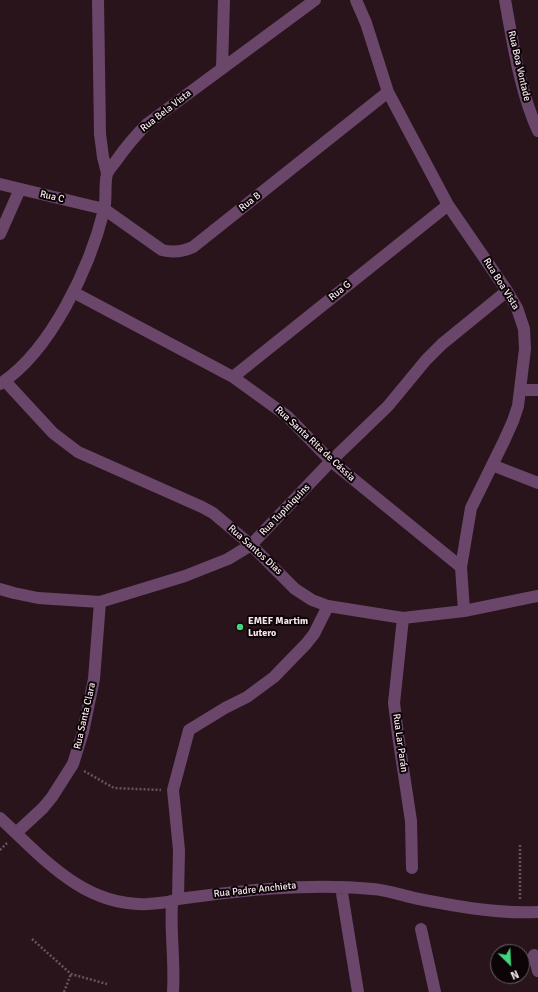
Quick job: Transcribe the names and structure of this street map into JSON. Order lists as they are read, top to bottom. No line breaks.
{"streets":{"street":["Rua Boa Vontade","Rua Bela Vista","Rua C","Rua B","Rua Boa Vista","Rua G","Rua Santa Rita de Cássia","Rua Tupiniquins","Rua Santos Dias","Rua Santa Clara","Rua Lar Parán","Rua Padre Anchieta"]},"crossings":[["Rua C","Rua B"],["Rua B","Rua Boa Vista"],["Rua Boa Vista","Rua G"],["Rua Boa Vista","Rua Santa Rita de Cássia"],["Rua Boa Vista","Rua Tupiniquins"],["Rua Boa Vista","Rua Santos Dias"],["Rua G","Rua Santa Rita de Cássia"],["Rua Santa Rita de Cássia","Rua Tupiniquins"],["Rua Tupiniquins","Rua Santos Dias"],["Rua Tupiniquins","Rua Santa Clara"],["Rua Santos Dias","Rua Lar Parán"],["Rua Santa Clara","Rua Padre Anchieta"]],"places":["EMEF Martim Lutero"],"north":"bottom right"}
